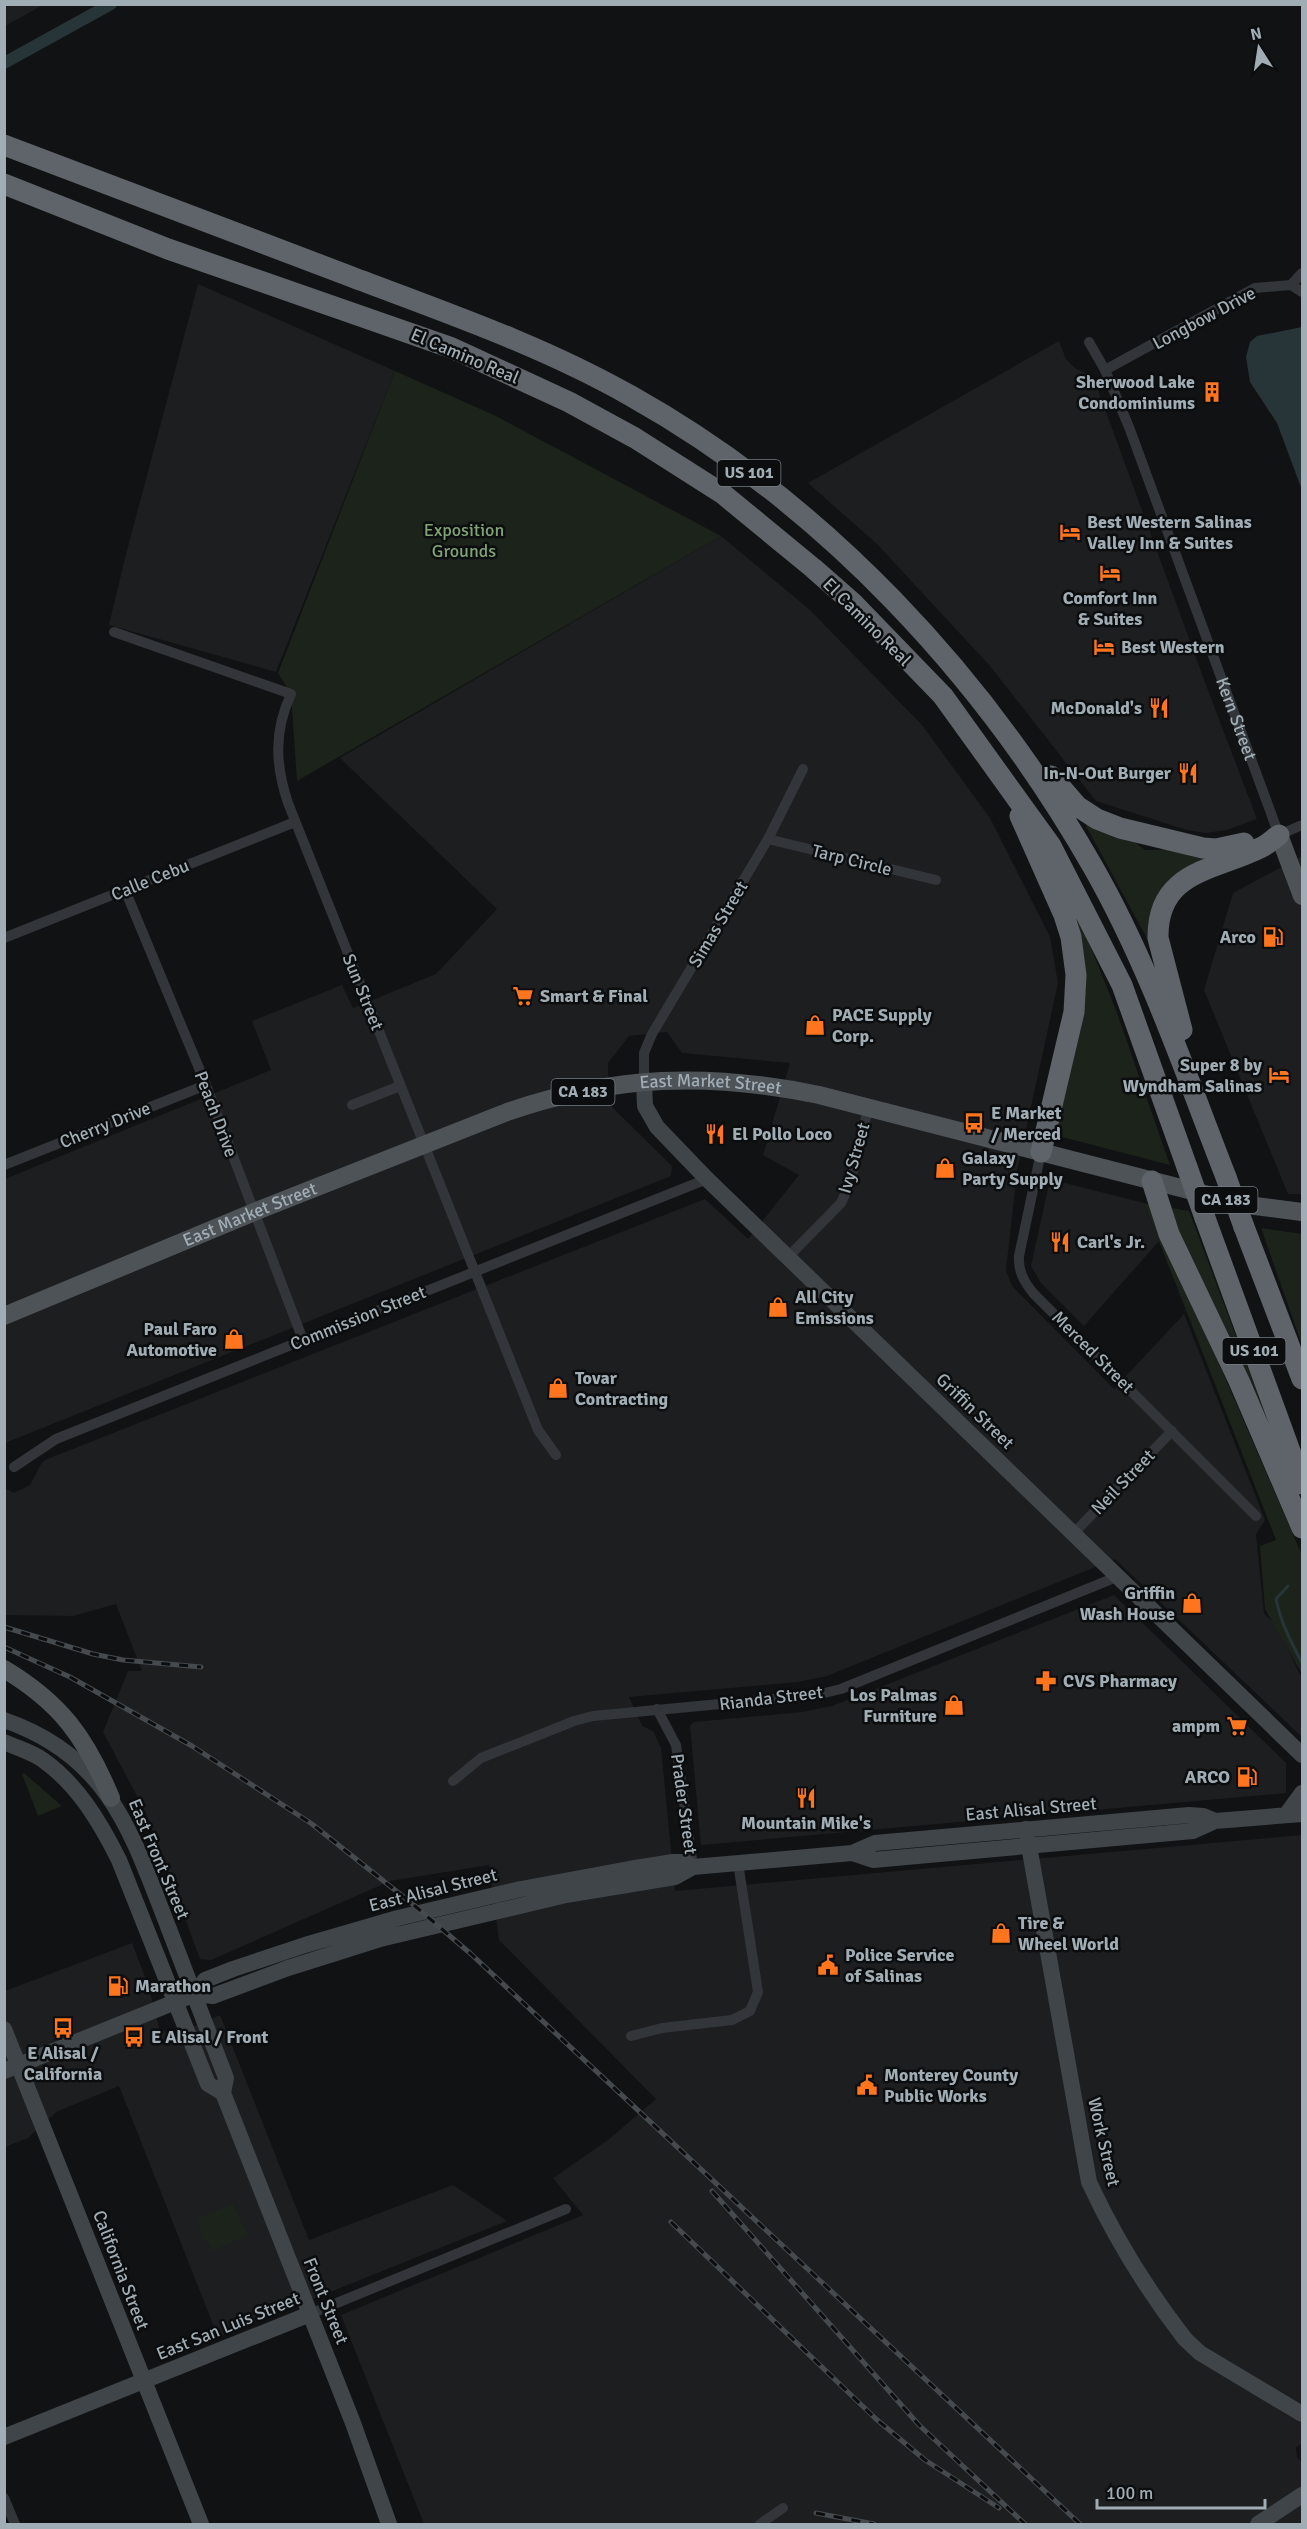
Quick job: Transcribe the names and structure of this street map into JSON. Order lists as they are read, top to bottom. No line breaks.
{"streets":{"highway":["El Camino Real","US 101"],"main road":["Kern Street","East Market Street","CA 183","Griffin Street","East Alisal Street","East Front Street","Work Street","California Street","Front Street","East San Luis Street"],"street":["Longbow Drive","Tarp Circle","Calle Cebu","Simas Street","Sun Street","Peach Drive","Cherry Drive","Ivy Street","Commission Street","Merced Street","Neil Street","Rianda Street","Prader Street"]},"crossings":[["Longbow Drive","Kern Street"],["Tarp Circle","Simas Street"],["Calle Cebu","Sun Street"],["Calle Cebu","Peach Drive"],["Simas Street","East Market Street"],["Simas Street","Griffin Street"],["Sun Street","East Market Street"],["Sun Street","Commission Street"],["East Market Street","Peach Drive"],["East Market Street","Ivy Street"],["East Market Street","Merced Street"],["East Market Street","Griffin Street"],["Peach Drive","Cherry Drive"],["Peach Drive","Commission Street"],["Ivy Street","Griffin Street"],["Commission Street","Griffin Street"],["Merced Street","Neil Street"],["Griffin Street","Neil Street"],["Griffin Street","Rianda Street"],["Rianda Street","Prader Street"],["Prader Street","East Alisal Street"],["East Alisal Street","East Front Street"],["East Alisal Street","Work Street"],["East Alisal Street","California Street"],["East Alisal Street","Front Street"],["East Front Street","Front Street"],["California Street","East San Luis Street"],["Front Street","East San Luis Street"]],"parks":["Exposition Grounds"],"places":{"building":["Sherwood Lake Condominiums"],"hotel":["Best Western Salinas Valley Inn & Suites","Comfort Inn & Suites","Best Western","Super 8 by Wyndham Salinas"],"restaurant":["McDonald's","In-N-Out Burger","El Pollo Loco","Carl's Jr.","Mountain Mike's"],"fuel station":["Arco","ARCO","Marathon"],"supermarket":["Smart & Final","ampm"],"shop":["PACE Supply Corp.","Galaxy Party Supply","All City Emissions","Paul Faro Automotive","Tovar Contracting","Griffin Wash House","Los Palmas Furniture","Tire & Wheel World"],"bus stop":["E Market / Merced","E Alisal / California","E Alisal / Front"],"pharmacy":["CVS Pharmacy"],"public building":["Police Service of Salinas","Monterey County Public Works"]},"scale_bar":"100 m","north":"top"}
